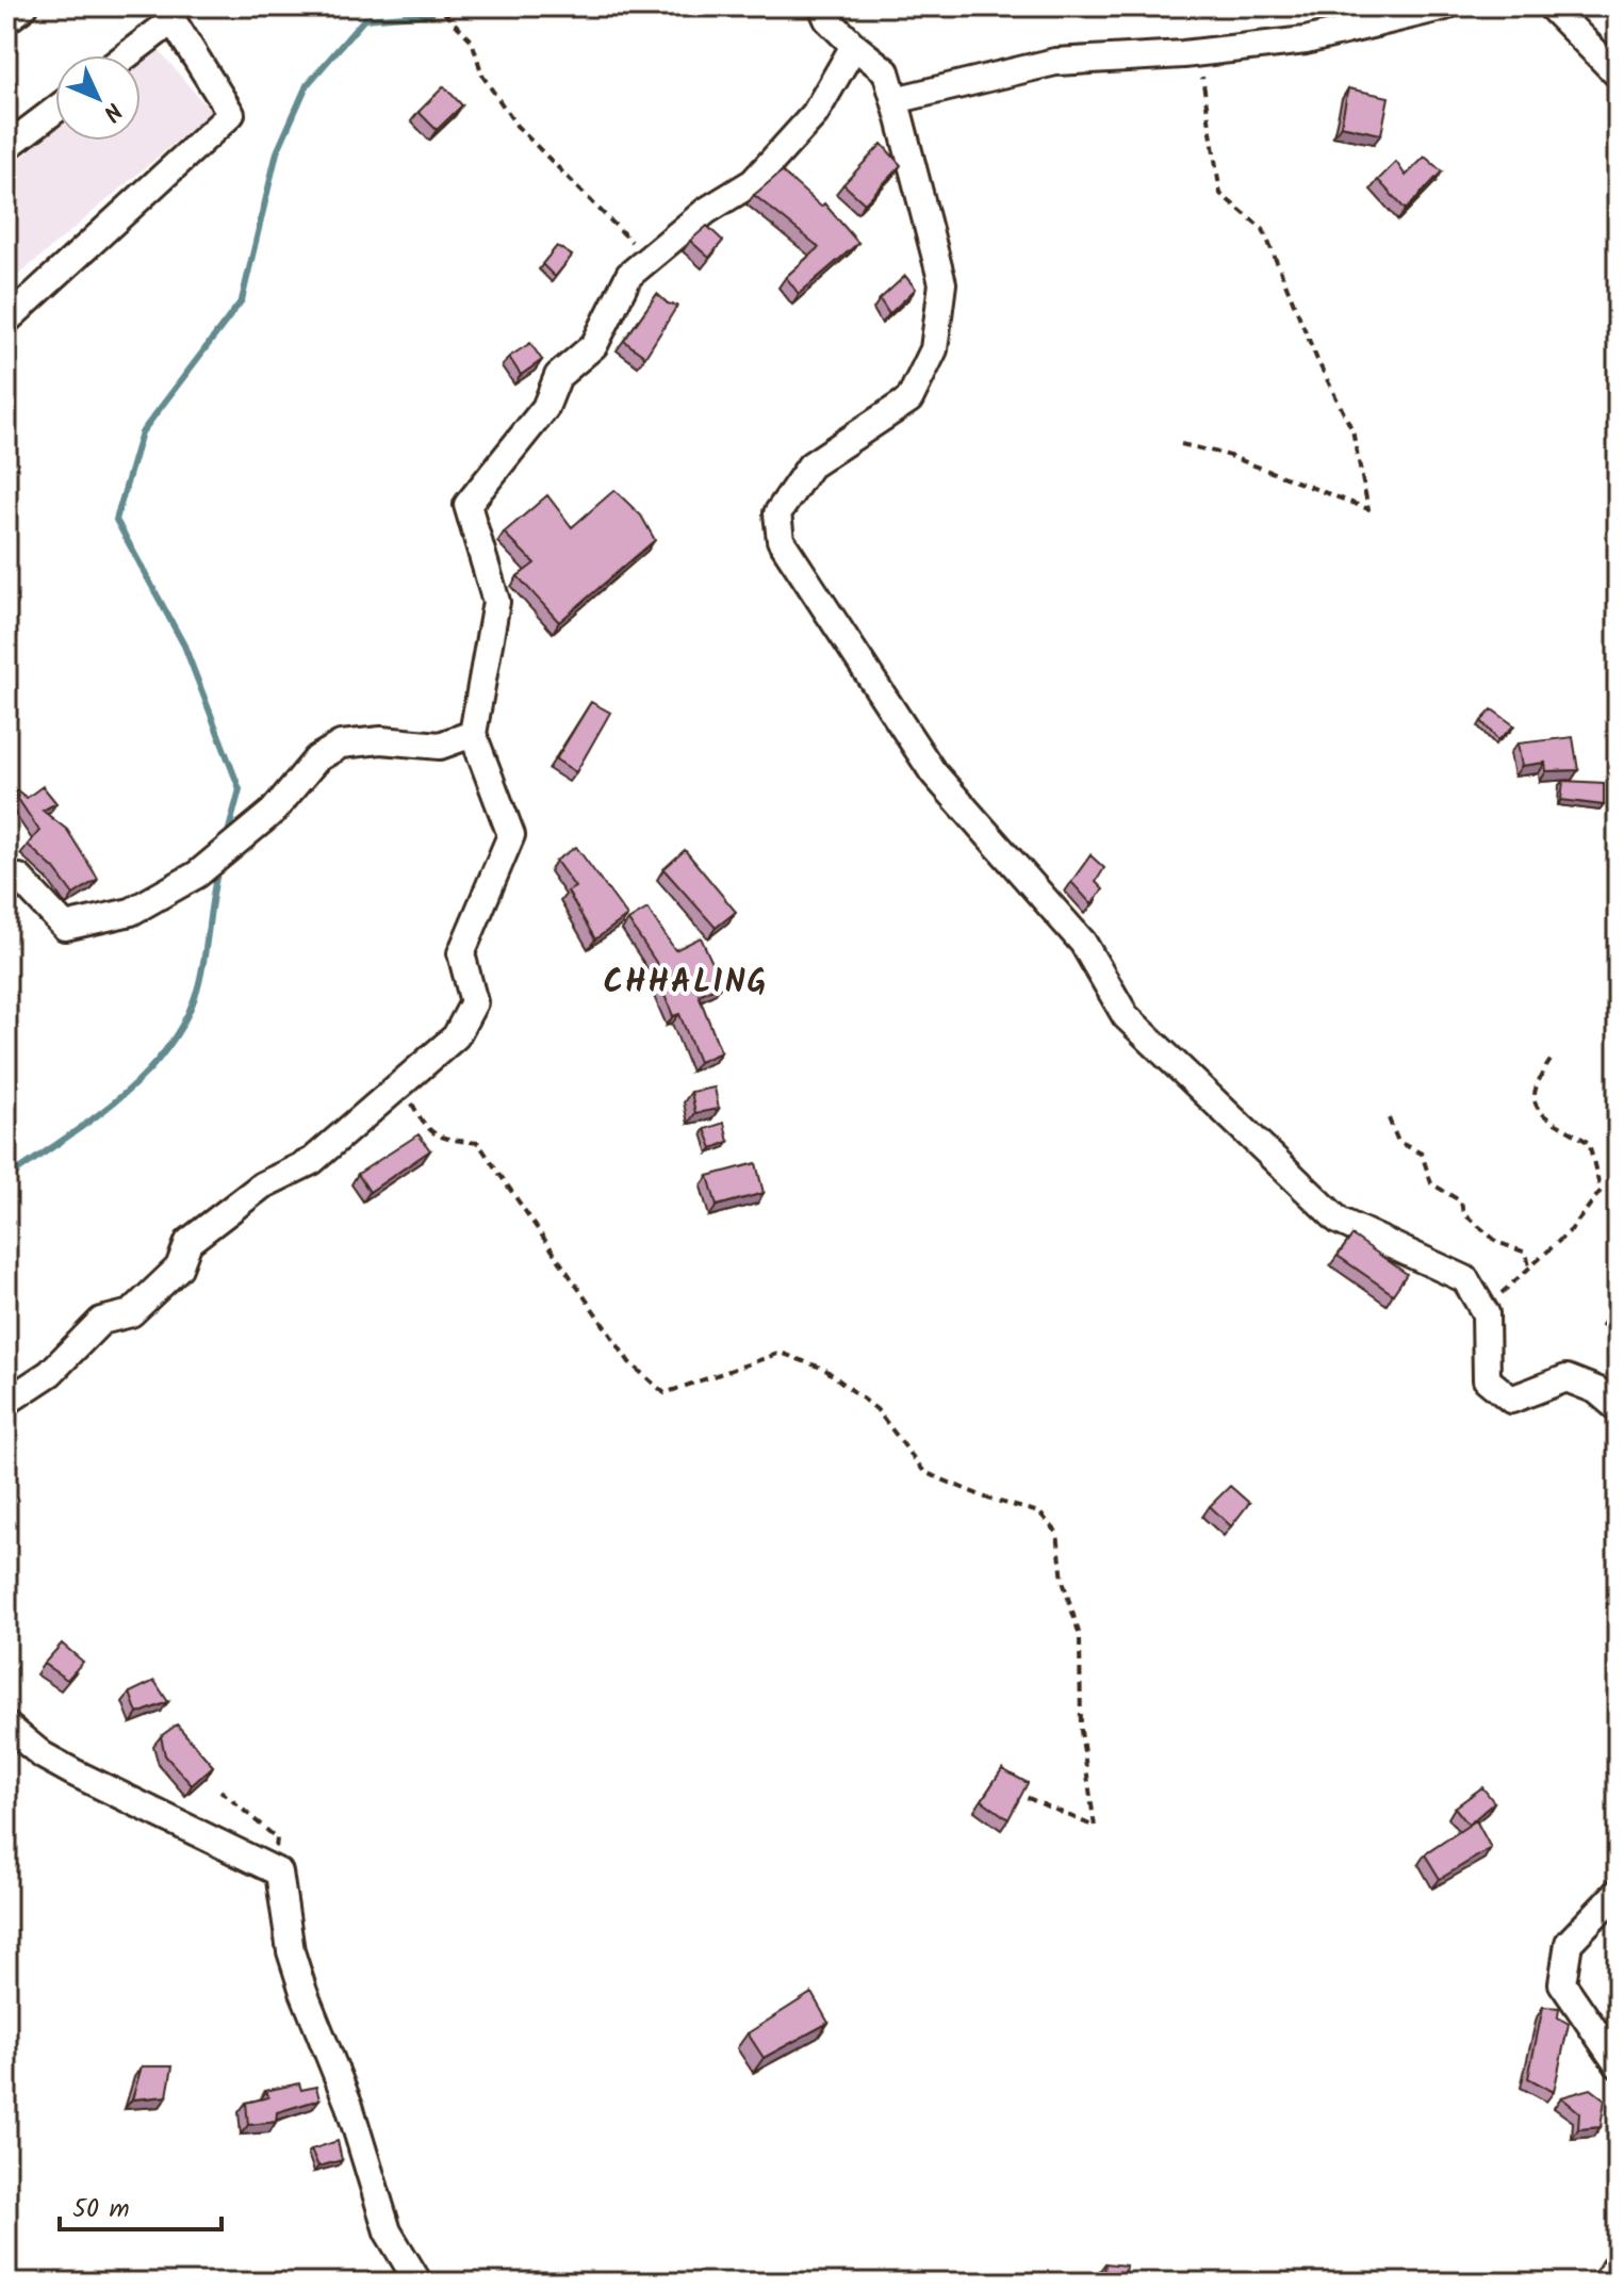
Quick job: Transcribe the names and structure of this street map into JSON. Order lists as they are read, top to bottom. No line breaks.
{"districts":["CHHALING"],"scale_bar":"50 m","north":"bottom right"}
